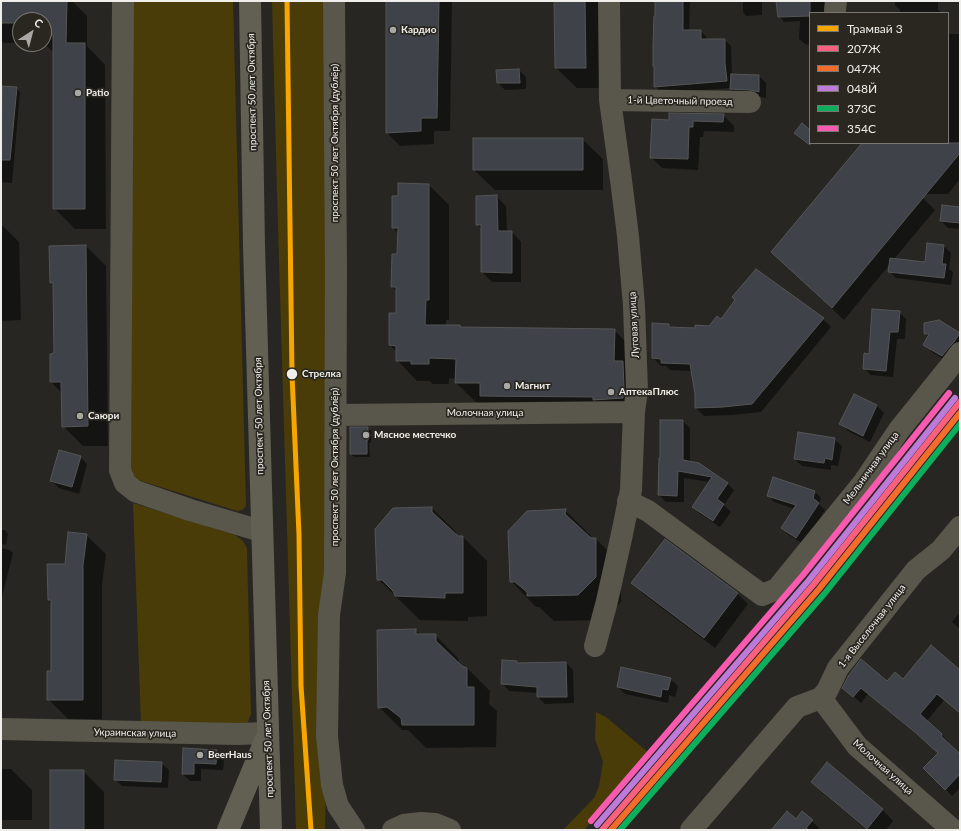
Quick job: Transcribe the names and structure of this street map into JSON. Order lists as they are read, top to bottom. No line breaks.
{"streets":{"main road":["проспект 50 лет Октября"],"street":["1-й Цветочный проезд","проспект 50 лет Октября (дублёр)","Луговая улица","Молочная улица","Мельничная улица","1-я Выселочная улица","Украинская улица"]},"crossings":[["проспект 50 лет Октября","Украинская улица"],["1-й Цветочный проезд","Луговая улица"],["проспект 50 лет Октября (дублёр)","Молочная улица"],["Луговая улица","Молочная улица"],["Луговая улица","Мельничная улица"],["Молочная улица","1-я Выселочная улица"]],"places":["Кардио","Patio","Стрелка","Магнит","АптекаПлюс","Саюри","Мясное местечко","BeerHaus"],"lines":["tram line 3","transit line 354С","transit line 048Й","transit line 207Ж","transit line 047Ж","transit line 373C"],"legend":["Трамвай 3","207Ж","047Ж","048Й","373C","354С"],"north":"top right"}
